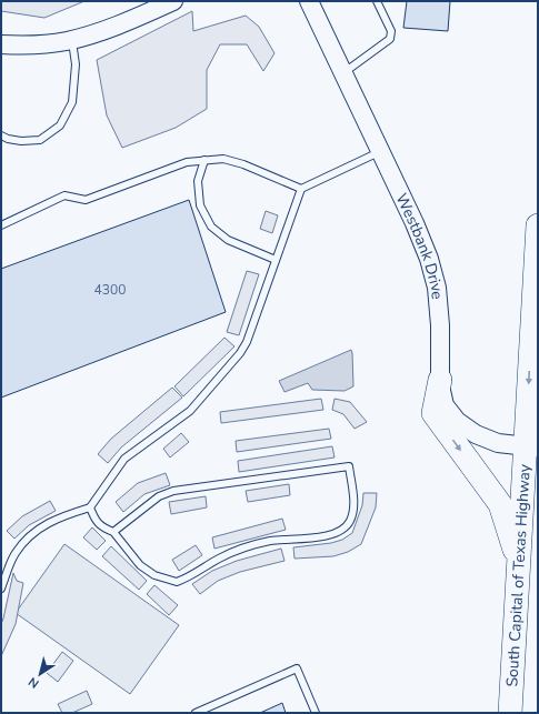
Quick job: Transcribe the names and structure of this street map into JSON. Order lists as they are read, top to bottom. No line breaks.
{"streets":{"highway":["South Capital of Texas Highway"],"street":["Westbank Drive"]},"crossings":[["Westbank Drive","South Capital of Texas Highway"]],"one_way":["South Capital of Texas Highway"],"house_numbers":["4300"],"north":"bottom left"}
